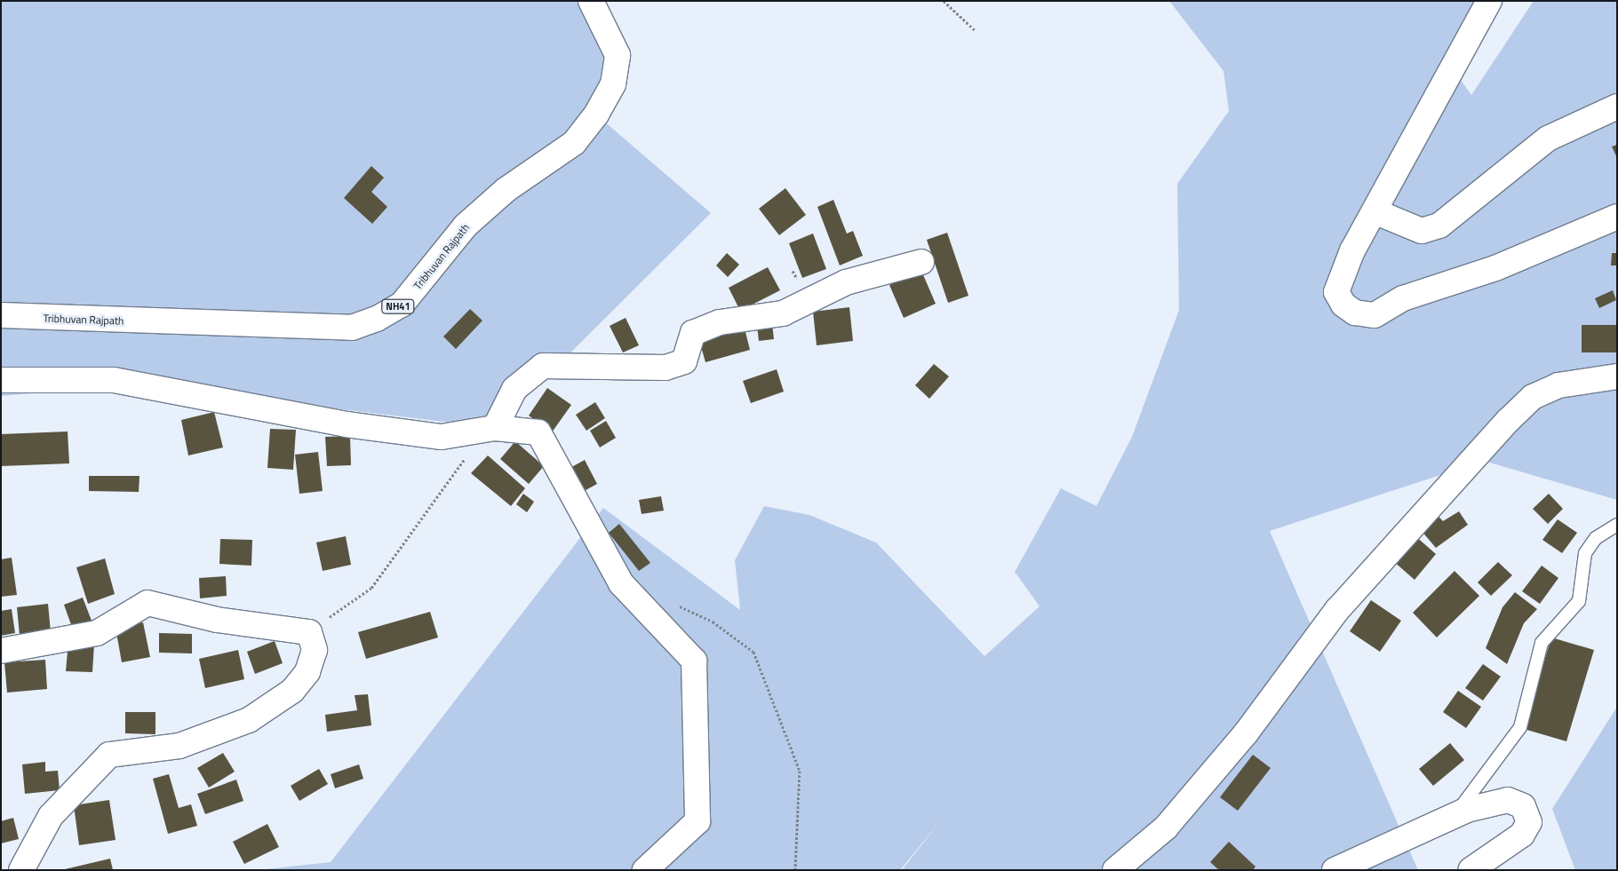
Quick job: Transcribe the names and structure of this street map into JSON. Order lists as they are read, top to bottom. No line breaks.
{"streets":{"main road":["Tribhuvan Rajpath","NH41"]}}
